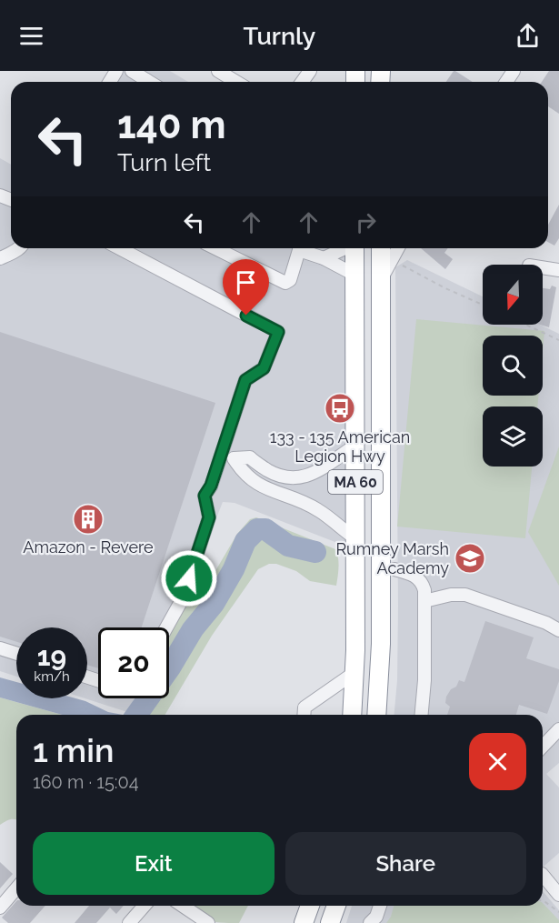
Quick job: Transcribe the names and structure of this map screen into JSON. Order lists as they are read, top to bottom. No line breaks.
{"streets":{"highway":["MA 60"]},"places":{"bus stop":["133 - 135 American Legion Hwy"],"building":["Amazon - Revere"],"school or university":["Rumney Marsh Academy"]},"north":"bottom","page":{"header":"Turnly","turn":["140 m","Turn left"],"speed":"19 km/h","limit":"20","heading":["1 min","160 m · 15:04"],"buttons":["Exit","Share"]}}
